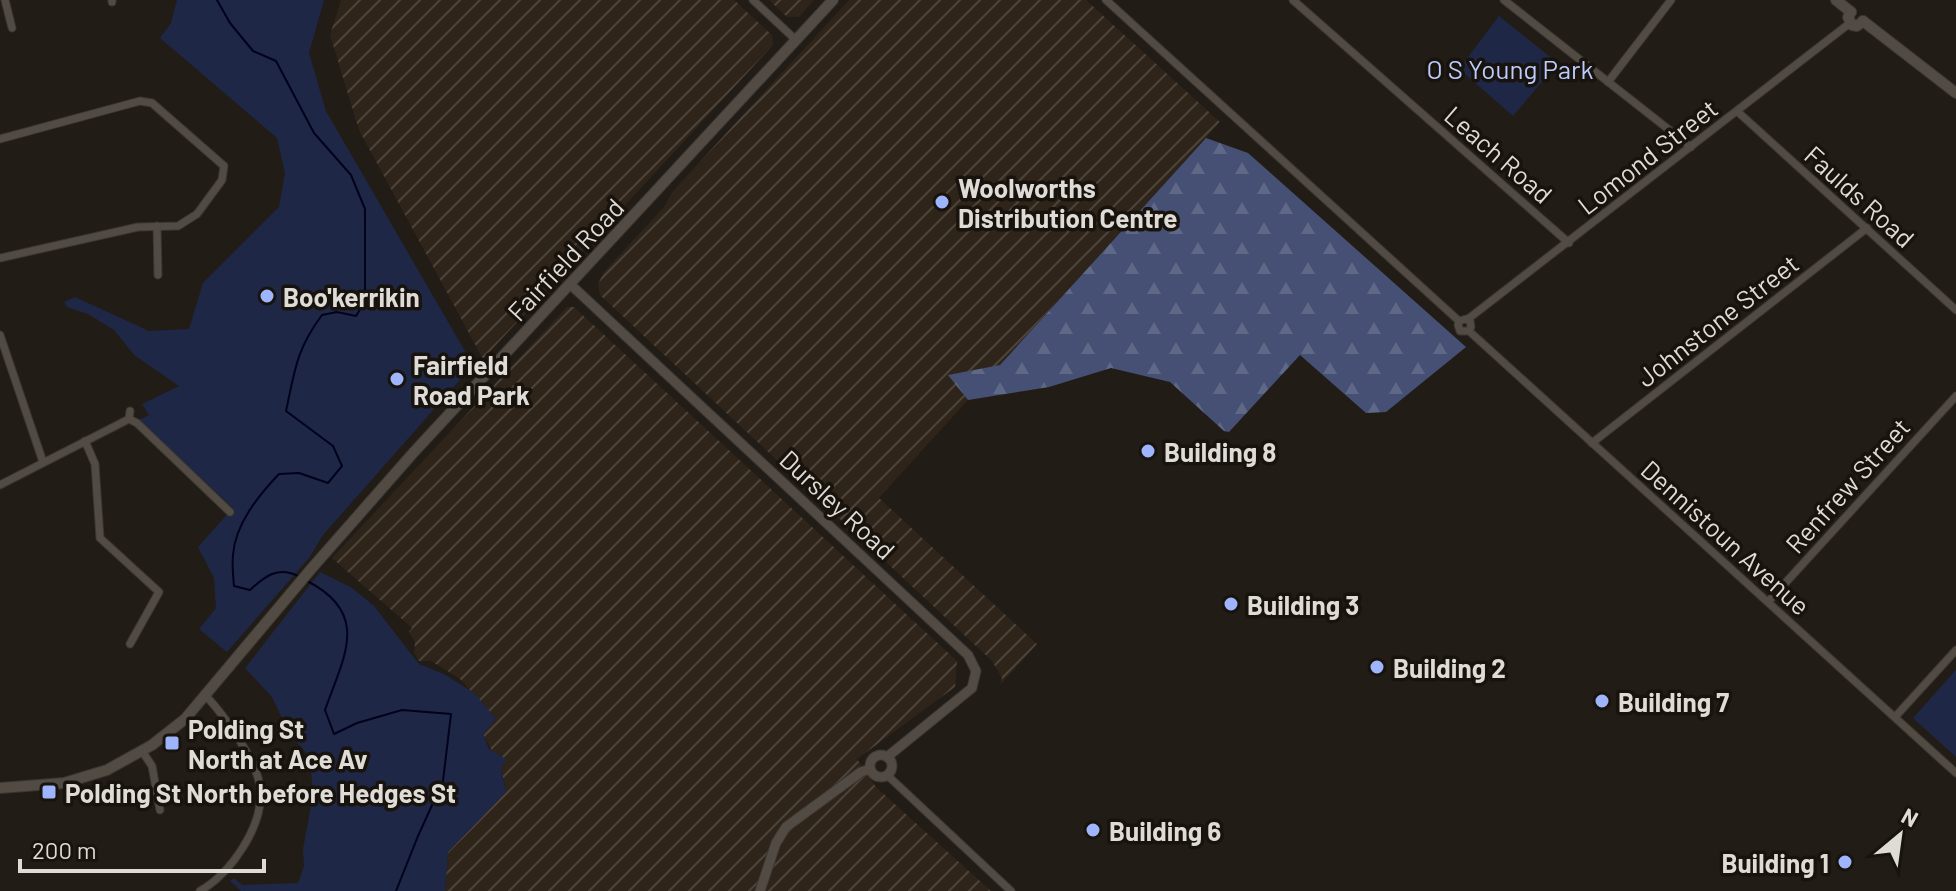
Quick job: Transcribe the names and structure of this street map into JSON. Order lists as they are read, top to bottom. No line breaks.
{"streets":{"main road":["Fairfield Road"],"street":["Leach Road","Lomond Street","Faulds Road","Johnstone Street","Renfrew Street","Dursley Road","Dennistoun Avenue"]},"crossings":[["Leach Road","Lomond Street"],["Lomond Street","Faulds Road"],["Lomond Street","Dennistoun Avenue"],["Faulds Road","Johnstone Street"],["Fairfield Road","Dursley Road"],["Johnstone Street","Dennistoun Avenue"],["Renfrew Street","Dennistoun Avenue"]],"parks":["O S Young Park"],"places":{"other":["Woolworths Distribution Centre","Boo'kerrikin","Fairfield Road Park","Building 8","Building 3","Building 2","Building 7","Building 6","Building 1"],"transit":["Polding St North at Ace Av","Polding St North before Hedges St"]},"scale_bar":"200 m","north":"top right"}
